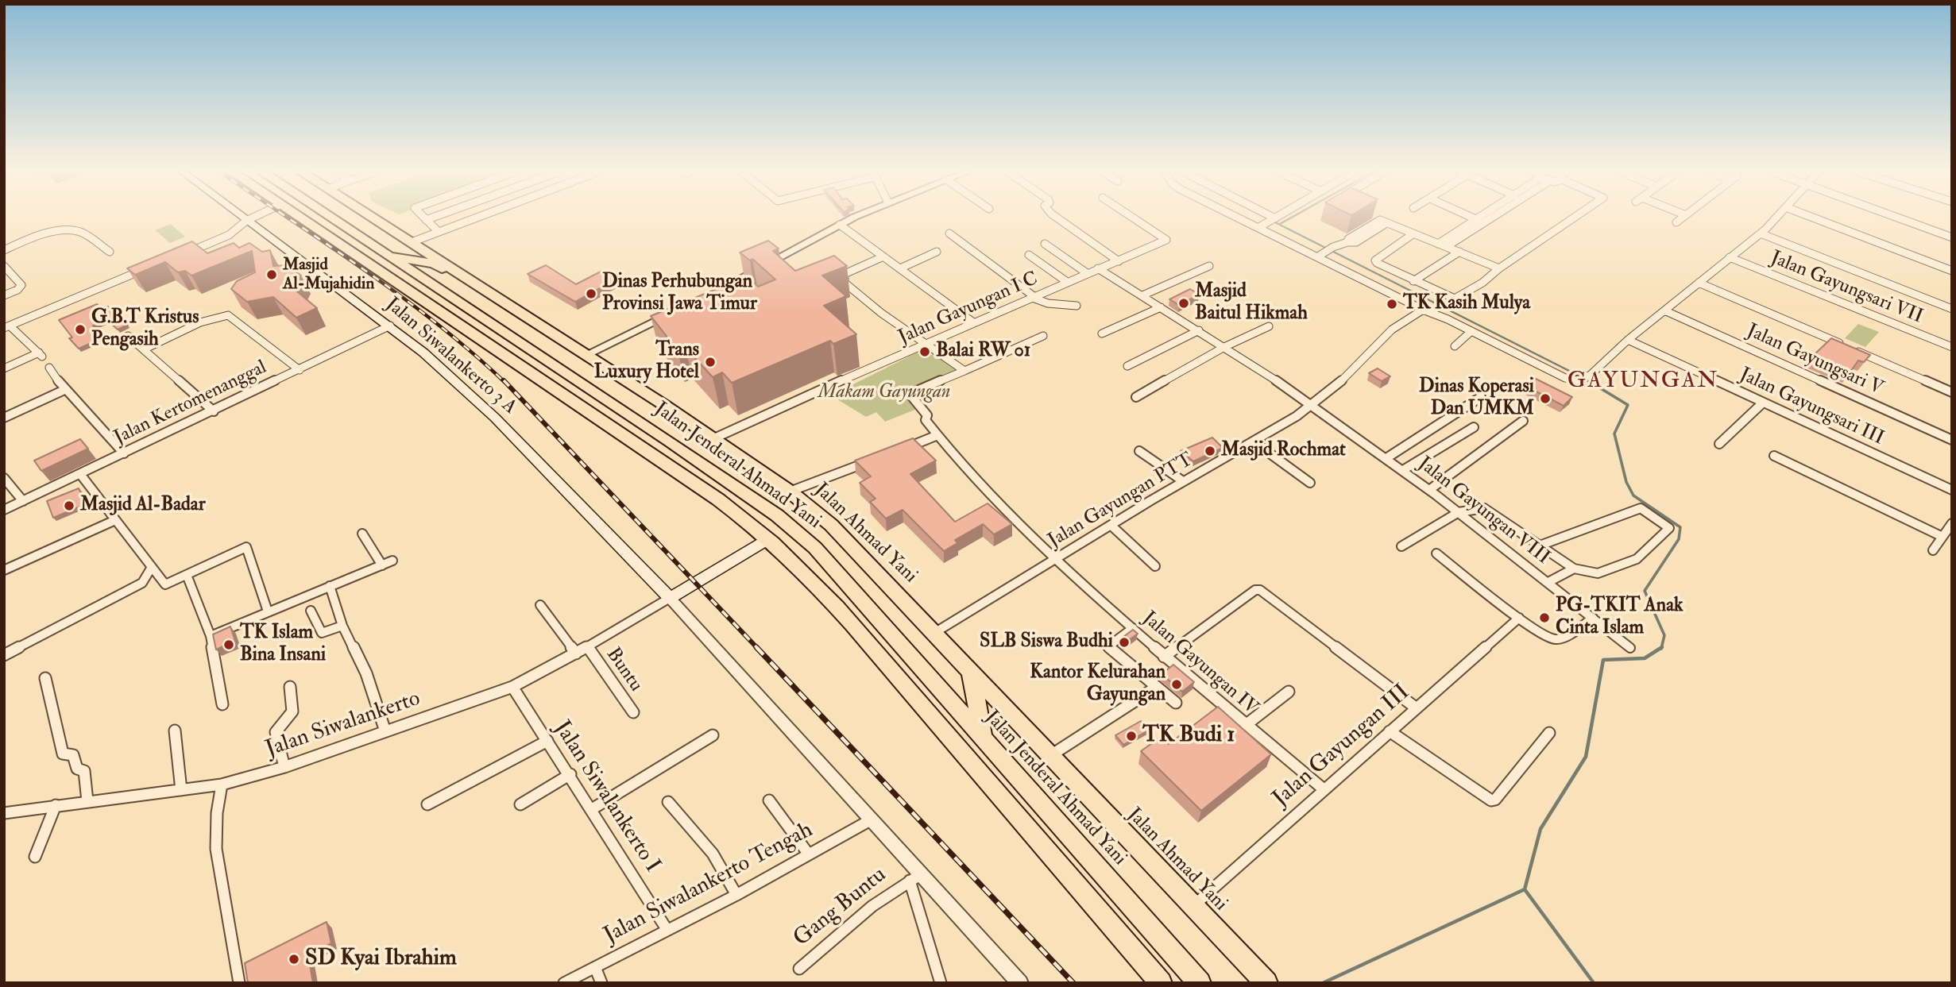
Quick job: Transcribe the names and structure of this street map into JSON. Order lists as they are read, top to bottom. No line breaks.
{"streets":{"highway":["Jalan Jenderal Ahmad Yani","Jalan Ahmad Yani"],"main road":["Jalan Siwalankerto 3 A"],"street":["Jalan Gayungsari VII","Jalan Gayungan I C","Jalan Gayungsari V","Jalan Kertomenanggal","Jalan Gayungsari III","Jalan Gayungan PTT","Jalan Gayungan VIII","Jalan Gayungan IV","Buntu","Jalan Siwalankerto","Jalan Gayungan III","Jalan Siwalankerto I","Jalan Siwalankerto Tengah","Gang Buntu"]},"crossings":[["Jalan Gayungan I C","Jalan Gayungan VIII"],["Jalan Gayungan I C","Jalan Ahmad Yani"],["Jalan Siwalankerto 3 A","Jalan Kertomenanggal"],["Jalan Siwalankerto 3 A","Jalan Siwalankerto"],["Jalan Gayungan PTT","Jalan Gayungan VIII"],["Jalan Gayungan PTT","Jalan Ahmad Yani"],["Jalan Gayungan PTT","Jalan Gayungan IV"],["Jalan Ahmad Yani","Jalan Gayungan III"],["Jalan Gayungan IV","Jalan Gayungan III"],["Buntu","Jalan Siwalankerto"],["Jalan Siwalankerto","Jalan Siwalankerto I"],["Jalan Siwalankerto I","Jalan Siwalankerto Tengah"]],"districts":["GAYUNGAN"],"parks":["Makam Gayungan"],"places":["Masjid Al-Mujahidin","Dinas Perhubungan Provinsi Jawa Timur","Masjid Baitul Hikmah","TK Kasih Mulya","G.B.T Kristus Pengasih","Balai RW 01","Trans Luxury Hotel","Dinas Koperasi Dan UMKM","Masjid Rochmat","Masjid Al-Badar","PG-TKIT Anak Cinta Islam","SLB Siswa Budhi","TK Islam Bina Insani","Kantor Kelurahan Gayungan","TK Budi 1","SD Kyai Ibrahim"]}
